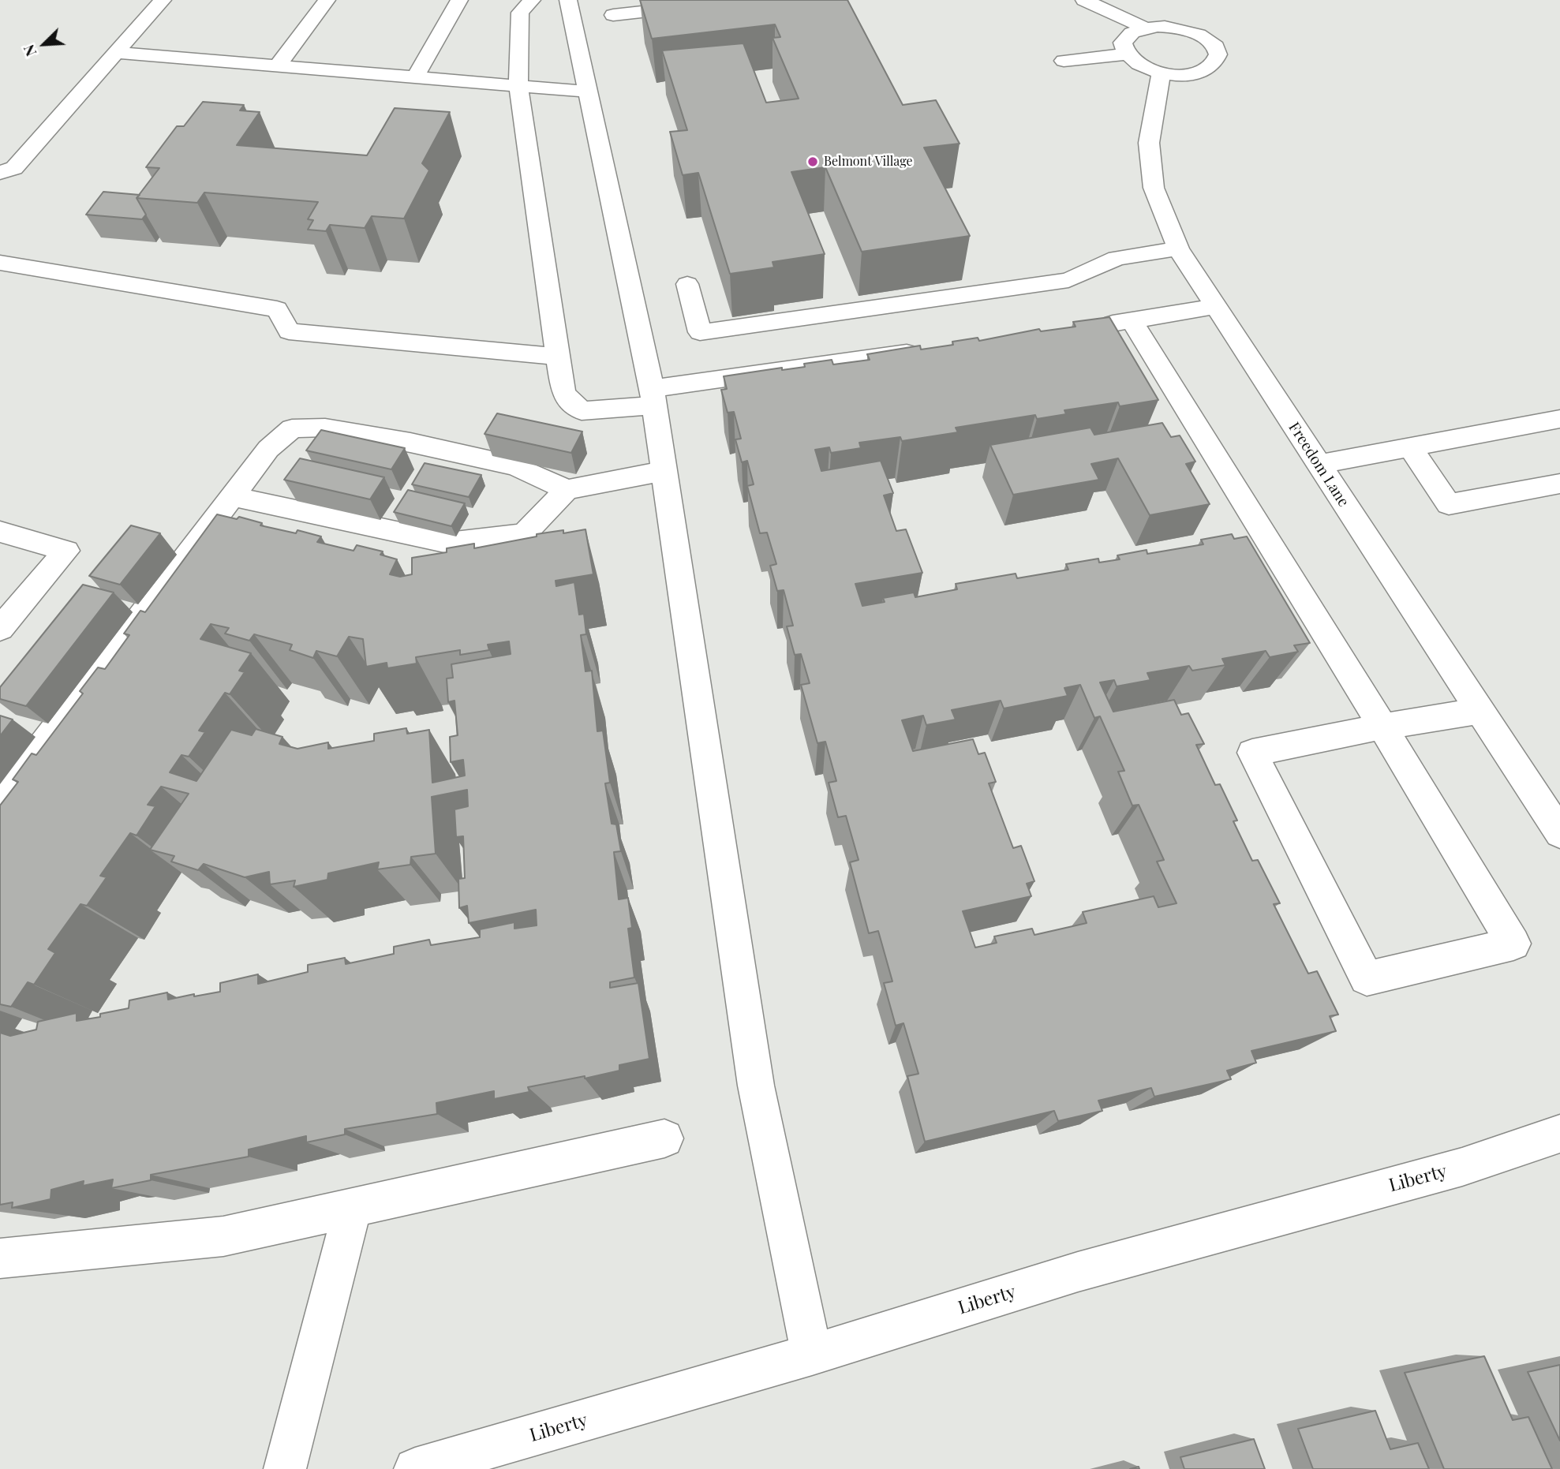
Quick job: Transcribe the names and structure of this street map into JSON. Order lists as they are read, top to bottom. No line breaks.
{"streets":{"street":["Freedom Lane","Liberty"]},"places":["Belmont Village"],"north":"bottom left"}
